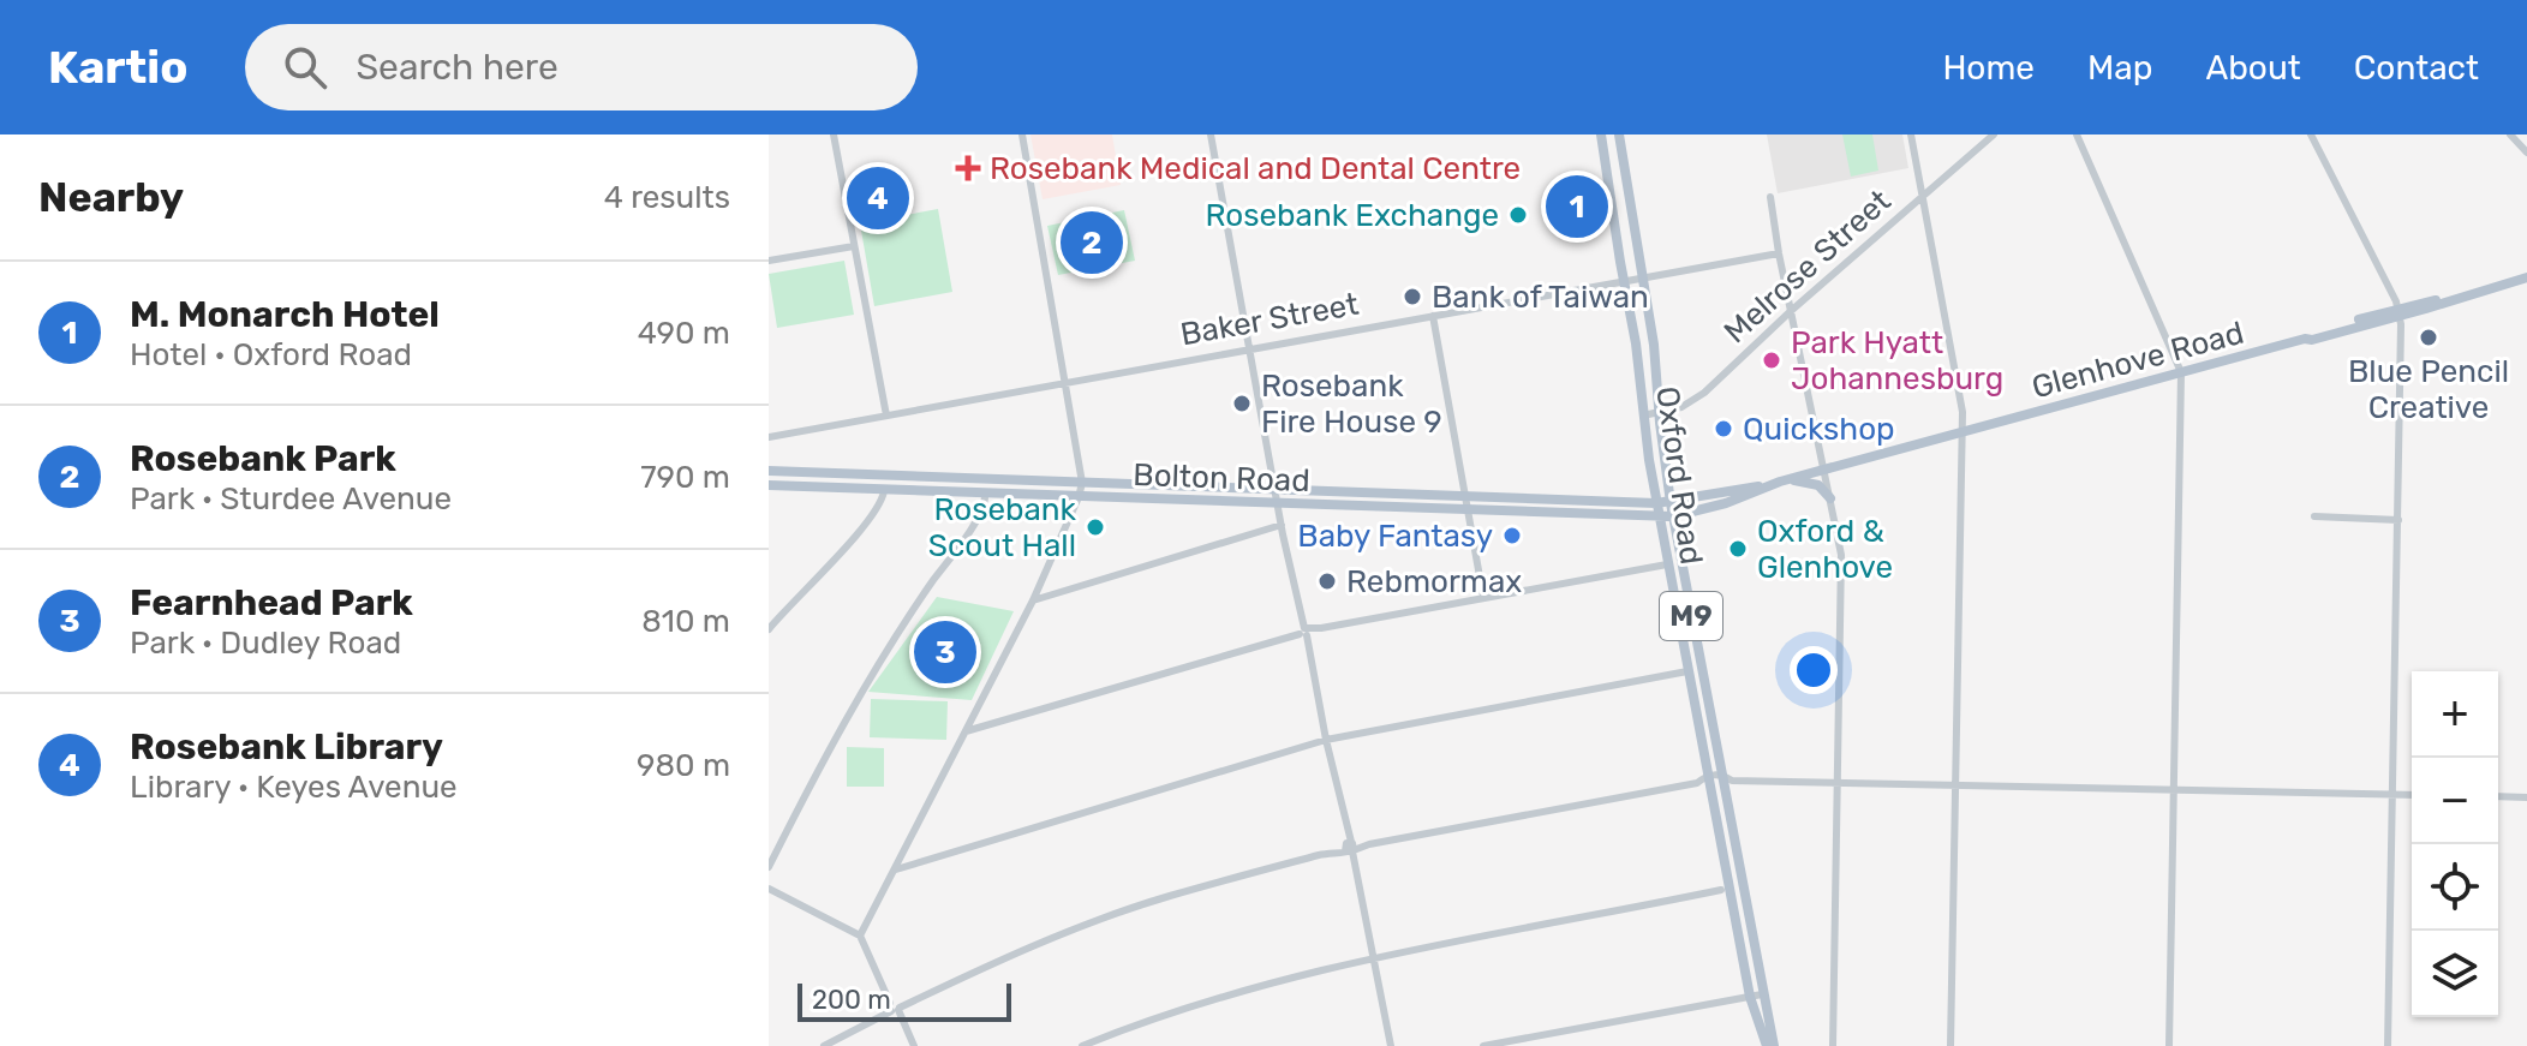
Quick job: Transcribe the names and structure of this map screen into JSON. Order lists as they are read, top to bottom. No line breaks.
{"streets":{"main road":["Glenhove Road","Oxford Road","Bolton Road","M9"],"street":["Melrose Street","Baker Street"]},"crossings":[["Melrose Street","Oxford Road"],["Baker Street","Oxford Road"],["Glenhove Road","Oxford Road"],["Glenhove Road","Bolton Road"],["Oxford Road","Bolton Road"]],"places":{"health":["Rosebank Medical and Dental Centre"],"other":["Rosebank Exchange","Bank of Taiwan","Blue Pencil Creative","Park Hyatt Johannesburg","Rosebank Fire House 9","Quickshop","Rosebank Scout Hall","Baby Fantasy","Oxford & Glenhove","Rebmormax"]},"scale_bar":"200 m","page":{"header":"Kartio","search":"Search here","nav":["Home","Map","About","Contact"],"heading":["Nearby","4 results"],"pins":["4","1","2","3"],"list":[{"mark":"1","name":"M. Monarch Hotel","note":"Hotel · Oxford Road","value":"490 m"},{"mark":"2","name":"Rosebank Park","note":"Park · Sturdee Avenue","value":"790 m"},{"mark":"3","name":"Fearnhead Park","note":"Park · Dudley Road","value":"810 m"},{"mark":"4","name":"Rosebank Library","note":"Library · Keyes Avenue","value":"980 m"}],"map_buttons":["+","−"],"scale":"200 m"}}
